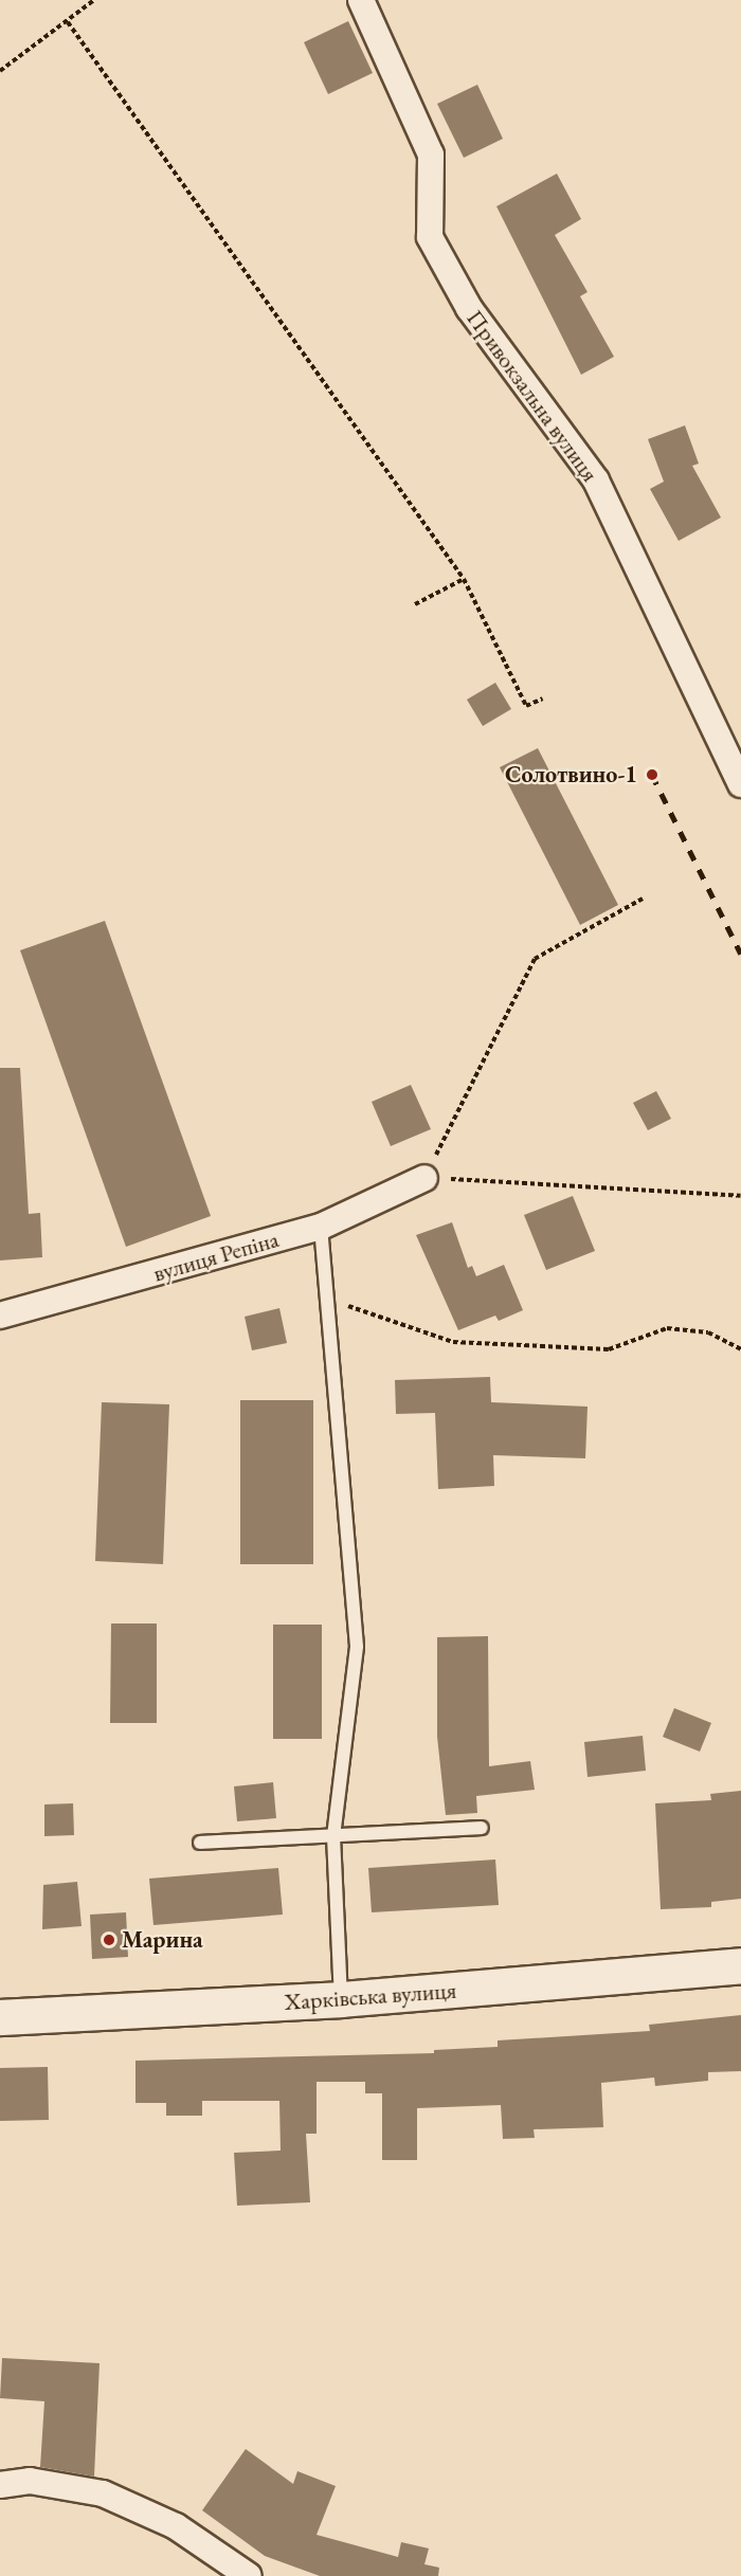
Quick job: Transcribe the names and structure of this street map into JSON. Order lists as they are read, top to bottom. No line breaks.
{"streets":{"street":["Привокзальна вулиця","вулиця Репіна","Харківська вулиця"]},"places":["Солотвино-1","Марина"]}
